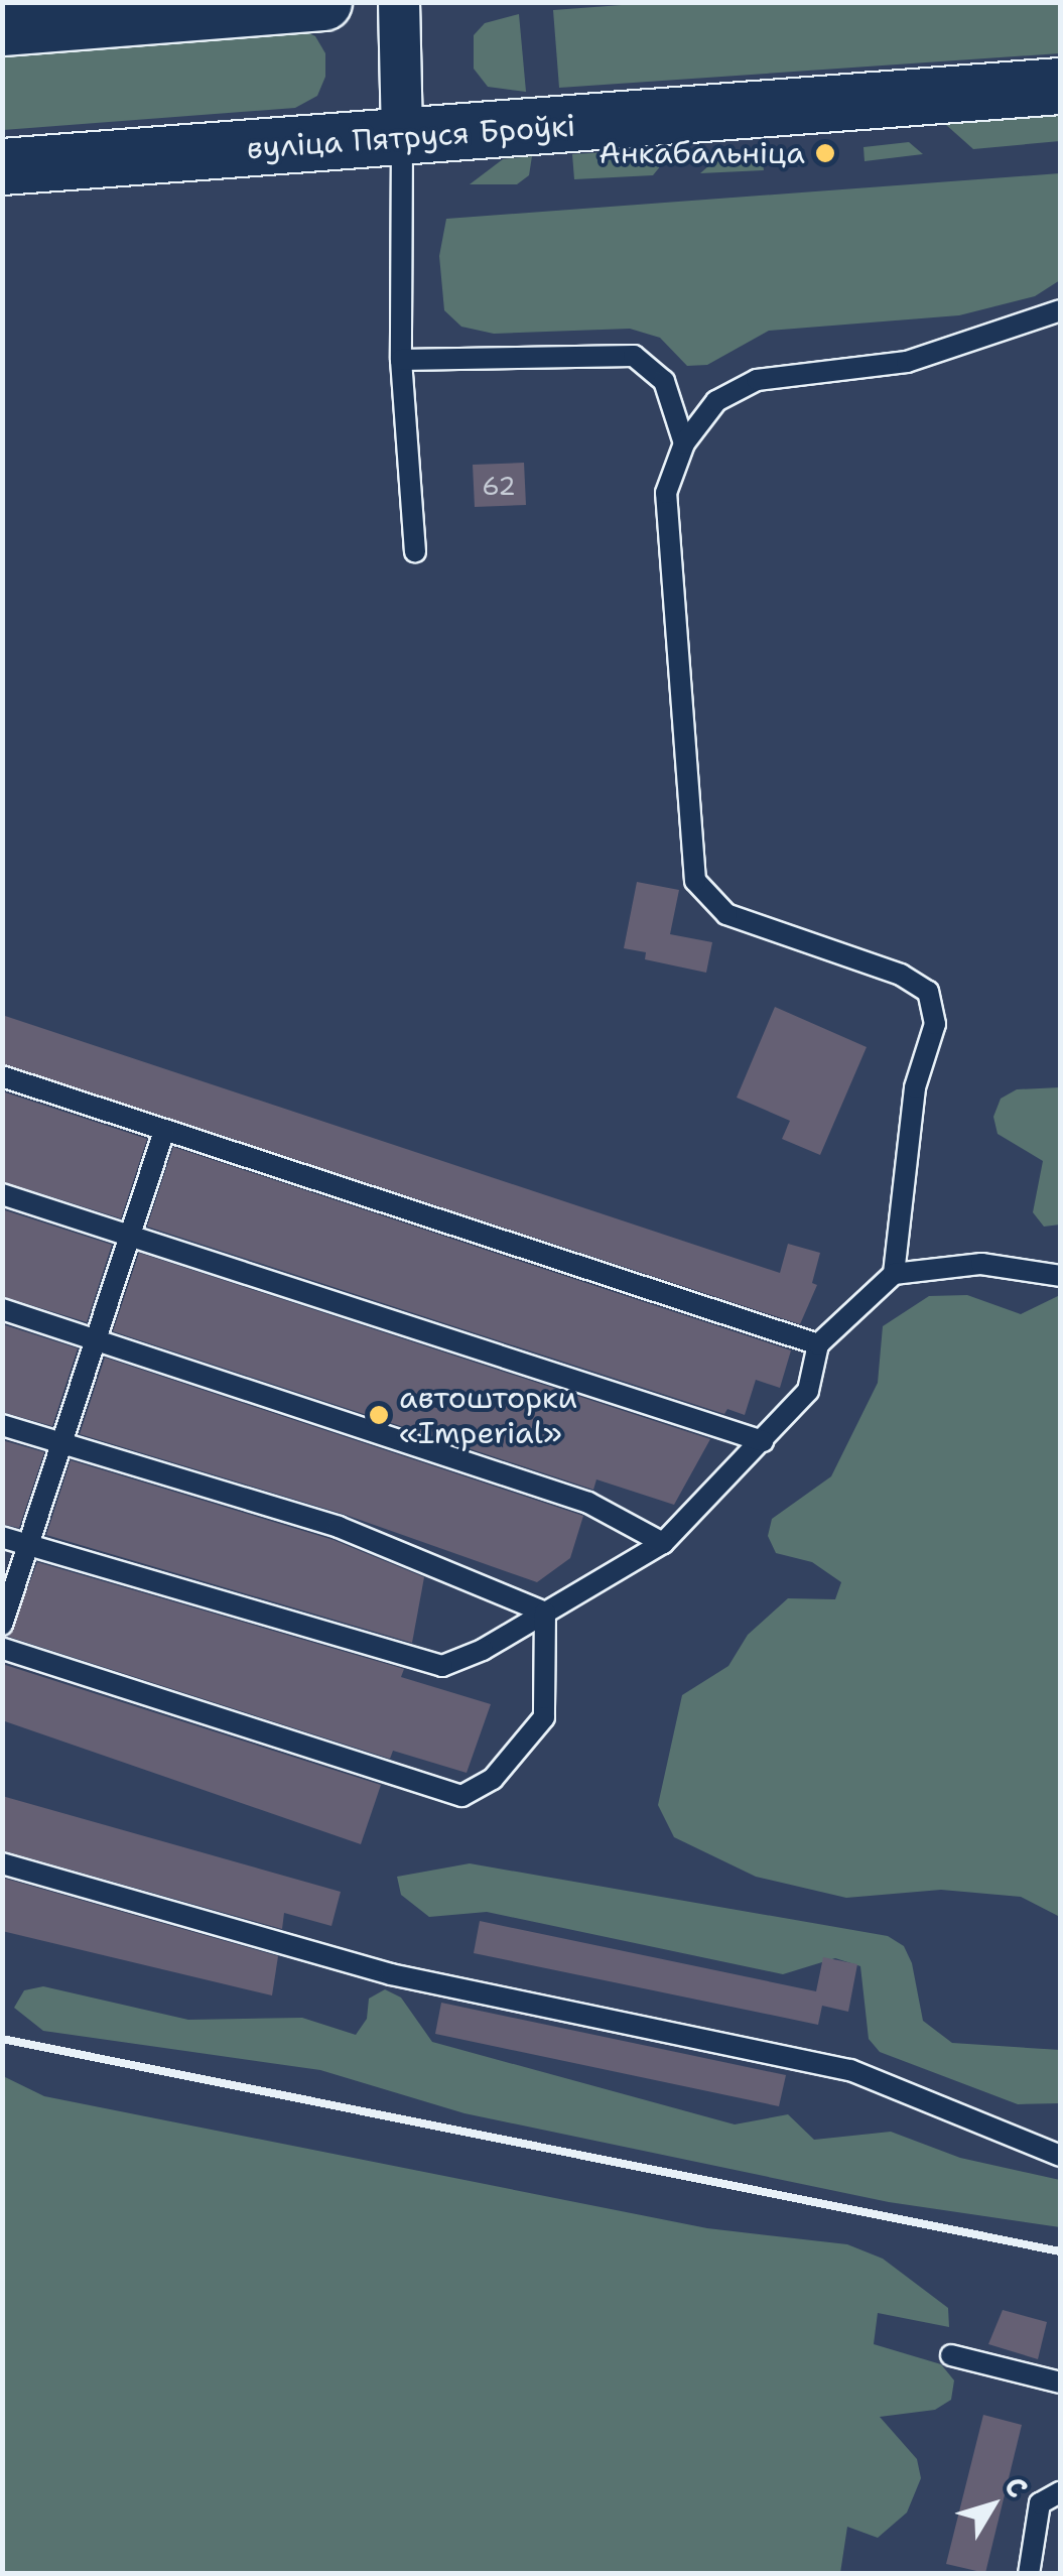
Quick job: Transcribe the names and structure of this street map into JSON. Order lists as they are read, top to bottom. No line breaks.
{"streets":{"main road":["вуліца Пятруся Броўкі"]},"places":["Анкабальніца","автошторки «Imperial»"],"house_numbers":["62"],"north":"top right"}
